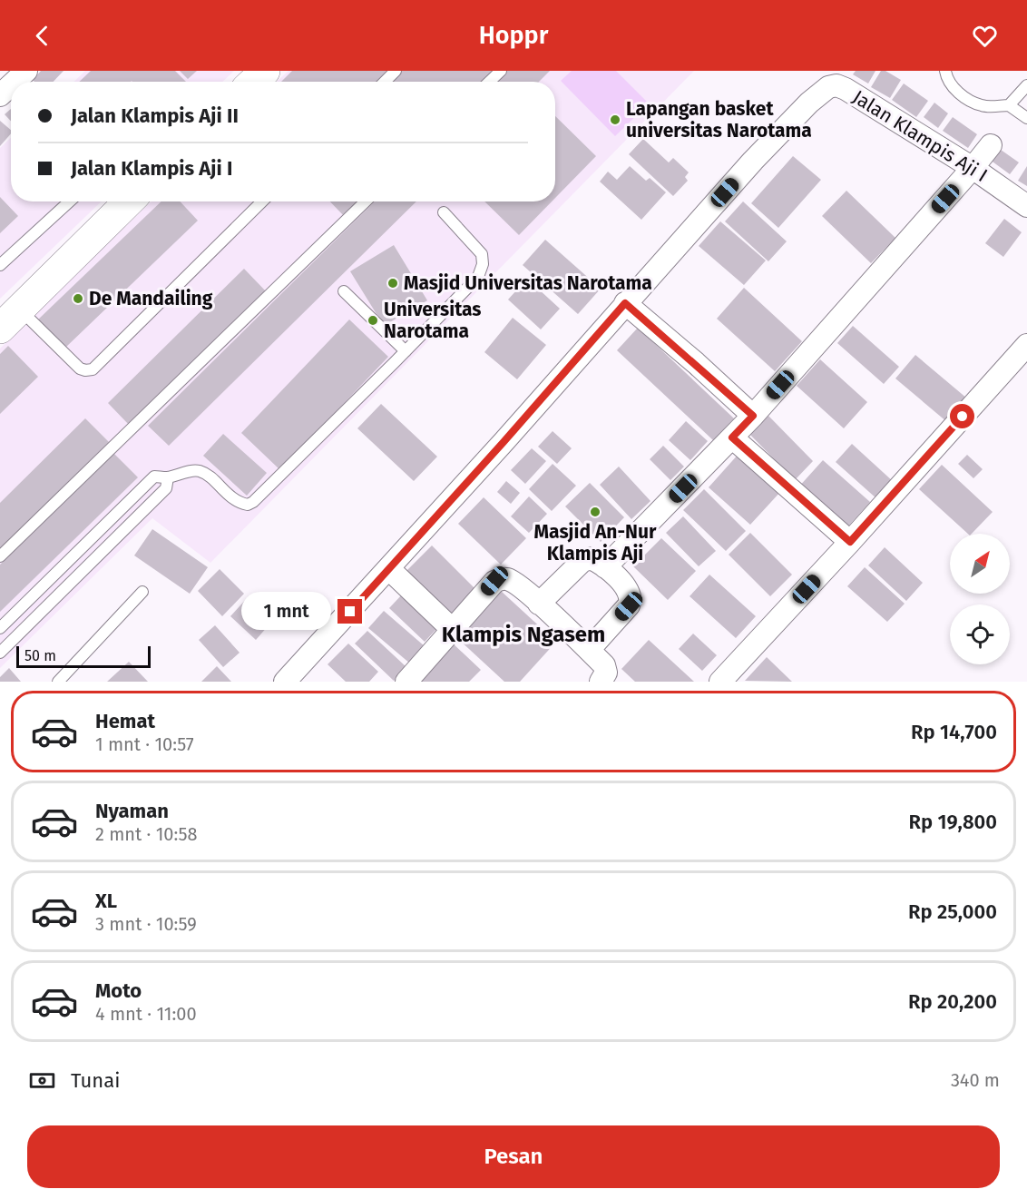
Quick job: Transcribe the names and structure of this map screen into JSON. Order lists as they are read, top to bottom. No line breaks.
{"streets":{"street":["Jalan Klampis Aji I"]},"districts":["Klampis Ngasem"],"places":["Lapangan basket universitas Narotama","Masjid Universitas Narotama","De Mandailing","Universitas Narotama","Masjid An-Nur Klampis Aji"],"scale_bar":"50 m","north":"top right","page":{"header":"Hoppr","banner":["Jalan Klampis Aji II","Jalan Klampis Aji I"],"bubble":"1 mnt","scale":"50 m","list":[{"name":"Hemat","note":"1 mnt · 10:57","value":"Rp 14,700"},{"name":"Nyaman","note":"2 mnt · 10:58","value":"Rp 19,800"},{"name":"XL","note":"3 mnt · 10:59","value":"Rp 25,000"},{"name":"Moto","note":"4 mnt · 11:00","value":"Rp 20,200"}],"pay":["Tunai","340 m"],"buttons":"Pesan"}}
